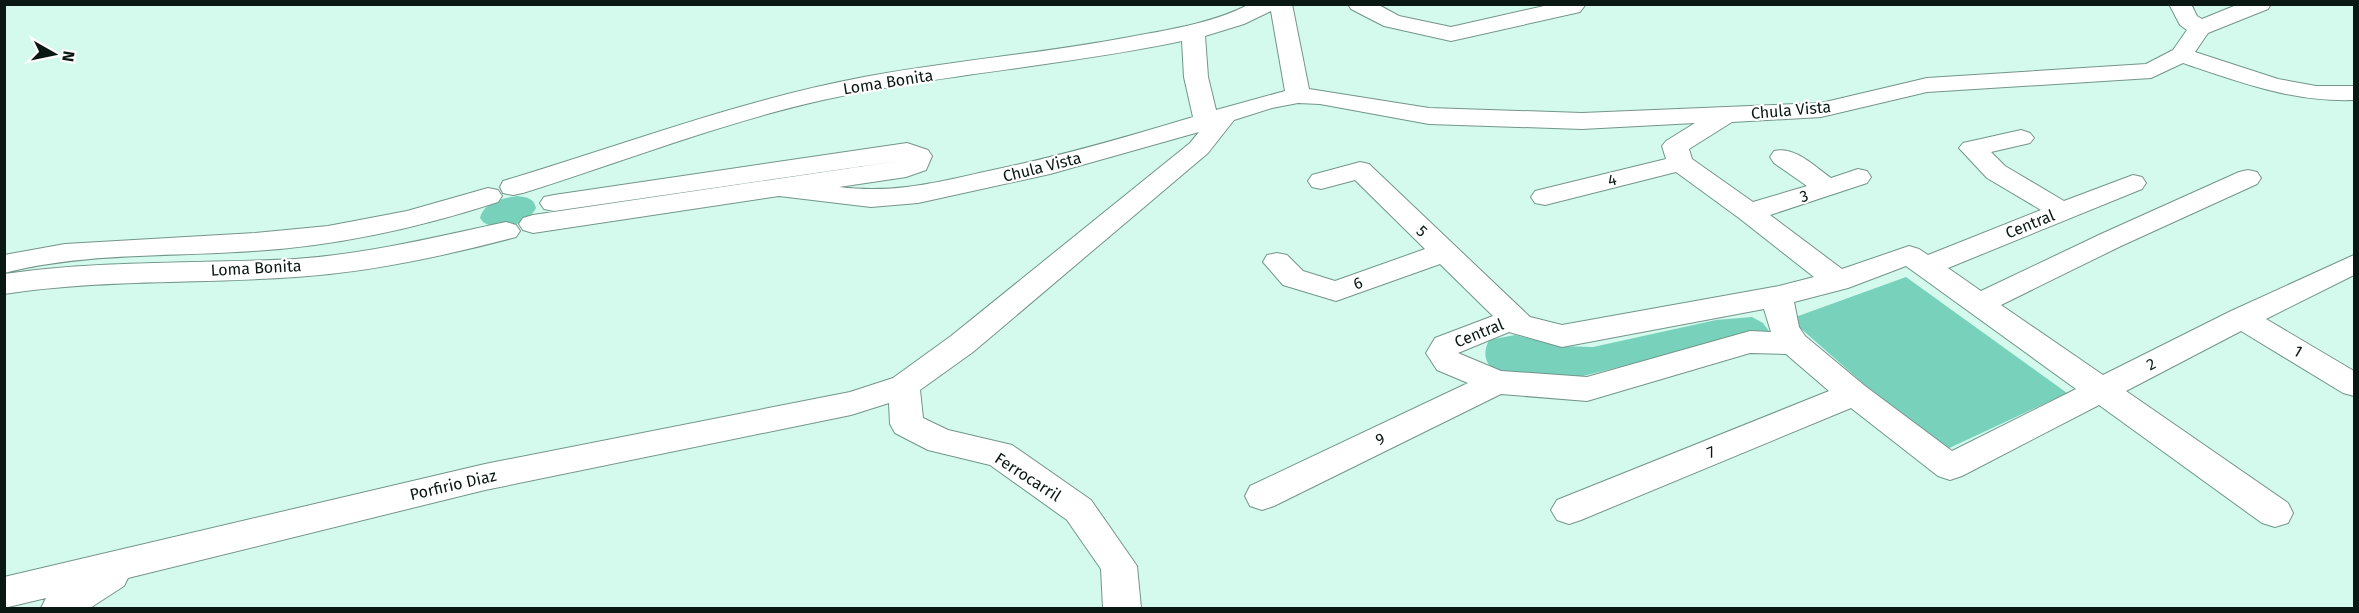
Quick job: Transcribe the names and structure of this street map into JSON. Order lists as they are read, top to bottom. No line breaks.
{"streets":{"street":["Loma Bonita","Chula Vista","4","3","Central","5","6","1","2","9","7","Ferrocarril","Porfirio Diaz"]},"crossings":[["Loma Bonita","Chula Vista"],["Chula Vista","Porfirio Diaz"],["Central","5"],["Central","9"],["5","6"],["1","2"],["2","7"],["Ferrocarril","Porfirio Diaz"]],"north":"right"}
